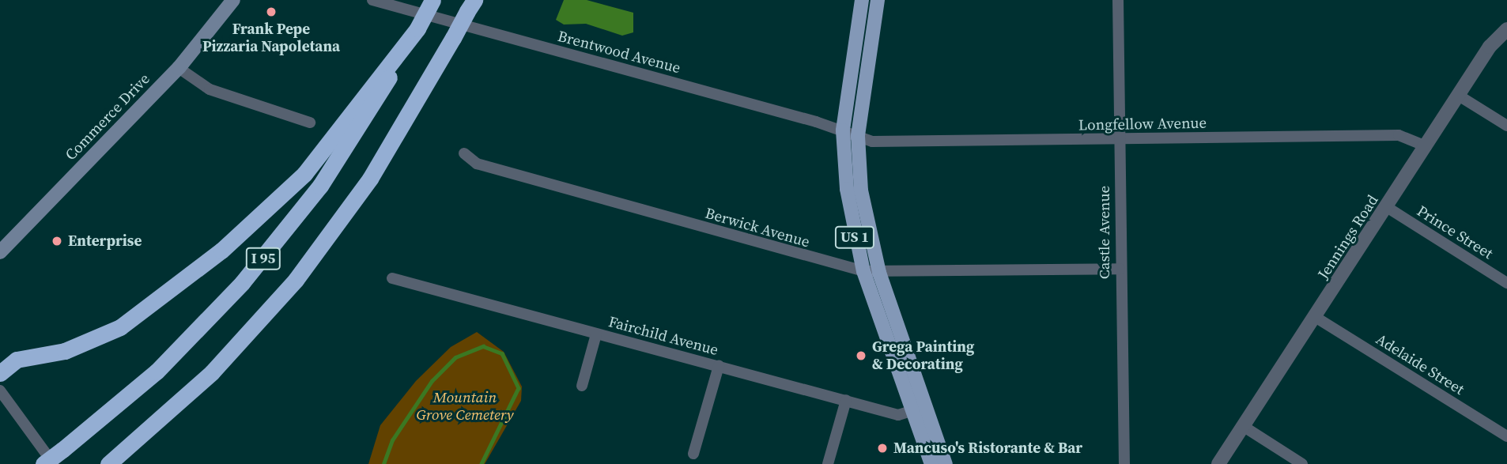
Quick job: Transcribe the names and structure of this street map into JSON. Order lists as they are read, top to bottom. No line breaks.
{"streets":{"highway":["I 95"],"main road":["Commerce Drive","US 1"],"street":["Brentwood Avenue","Longfellow Avenue","Berwick Avenue","Castle Avenue","Prince Street","Jennings Road","Fairchild Avenue","Adelaide Street"]},"crossings":[["Brentwood Avenue","Longfellow Avenue"],["Brentwood Avenue","US 1"],["Longfellow Avenue","Castle Avenue"],["Longfellow Avenue","US 1"],["Longfellow Avenue","Jennings Road"],["Berwick Avenue","Castle Avenue"],["Berwick Avenue","US 1"],["Prince Street","Jennings Road"],["US 1","Fairchild Avenue"],["Jennings Road","Adelaide Street"]],"parks":["Mountain Grove Cemetery"],"places":["Frank Pepe Pizzaria Napoletana","Enterprise","Grega Painting & Decorating","Mancuso's Ristorante & Bar"]}
